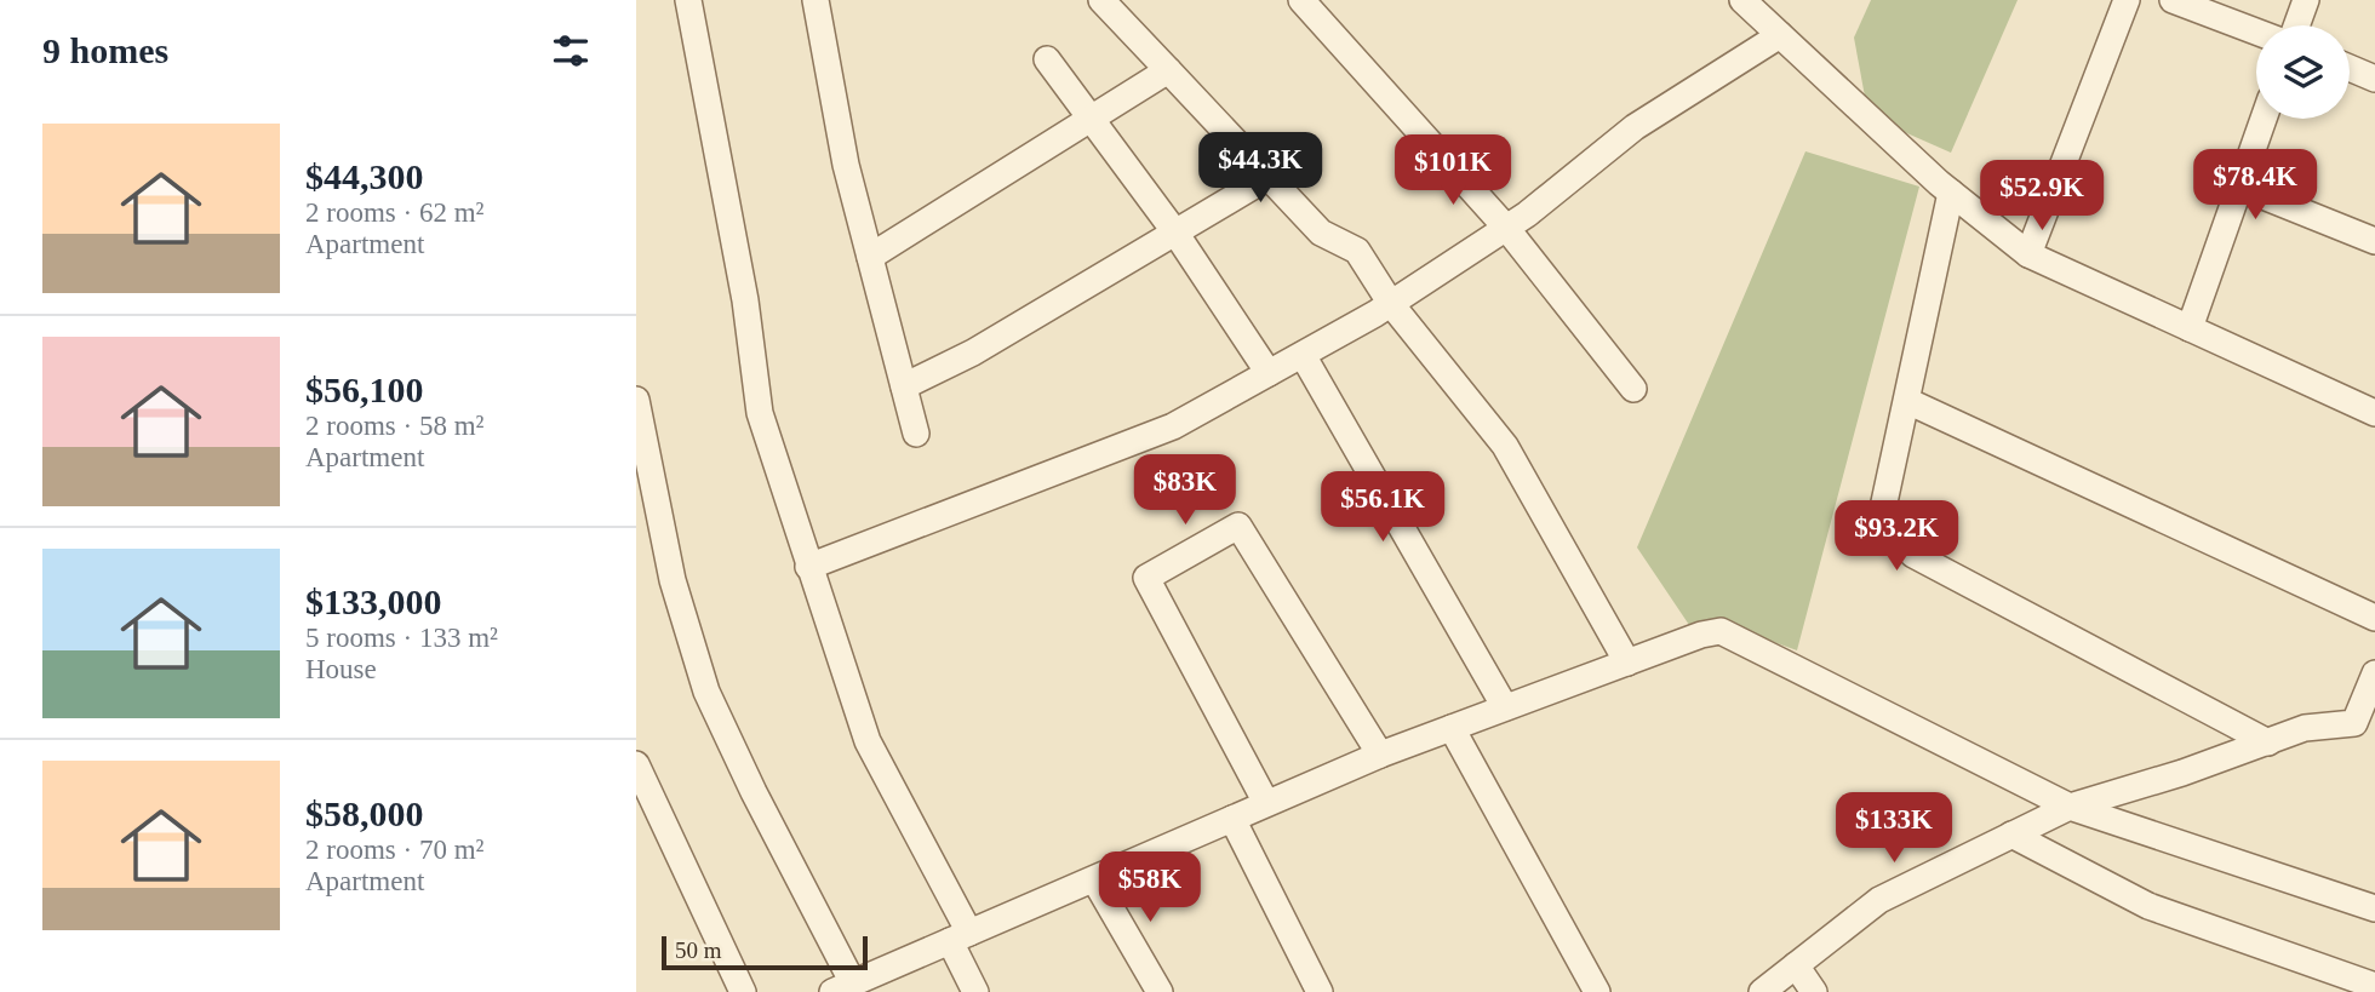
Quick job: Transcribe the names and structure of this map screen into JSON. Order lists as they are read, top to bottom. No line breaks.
{"scale_bar":"50 m","page":{"heading":"9 homes","list":[{"name":"$44,300","note":"2 rooms · 62 m² · Apartment"},{"name":"$56,100","note":"2 rooms · 58 m² · Apartment"},{"name":"$133,000","note":"5 rooms · 133 m² · House"},{"name":"$58,000","note":"2 rooms · 70 m² · Apartment"}],"price":["$44.3K","$101K","$78.4K","$52.9K","$83K","$56.1K","$93.2K","$133K","$58K"],"scale":"50 m"}}
